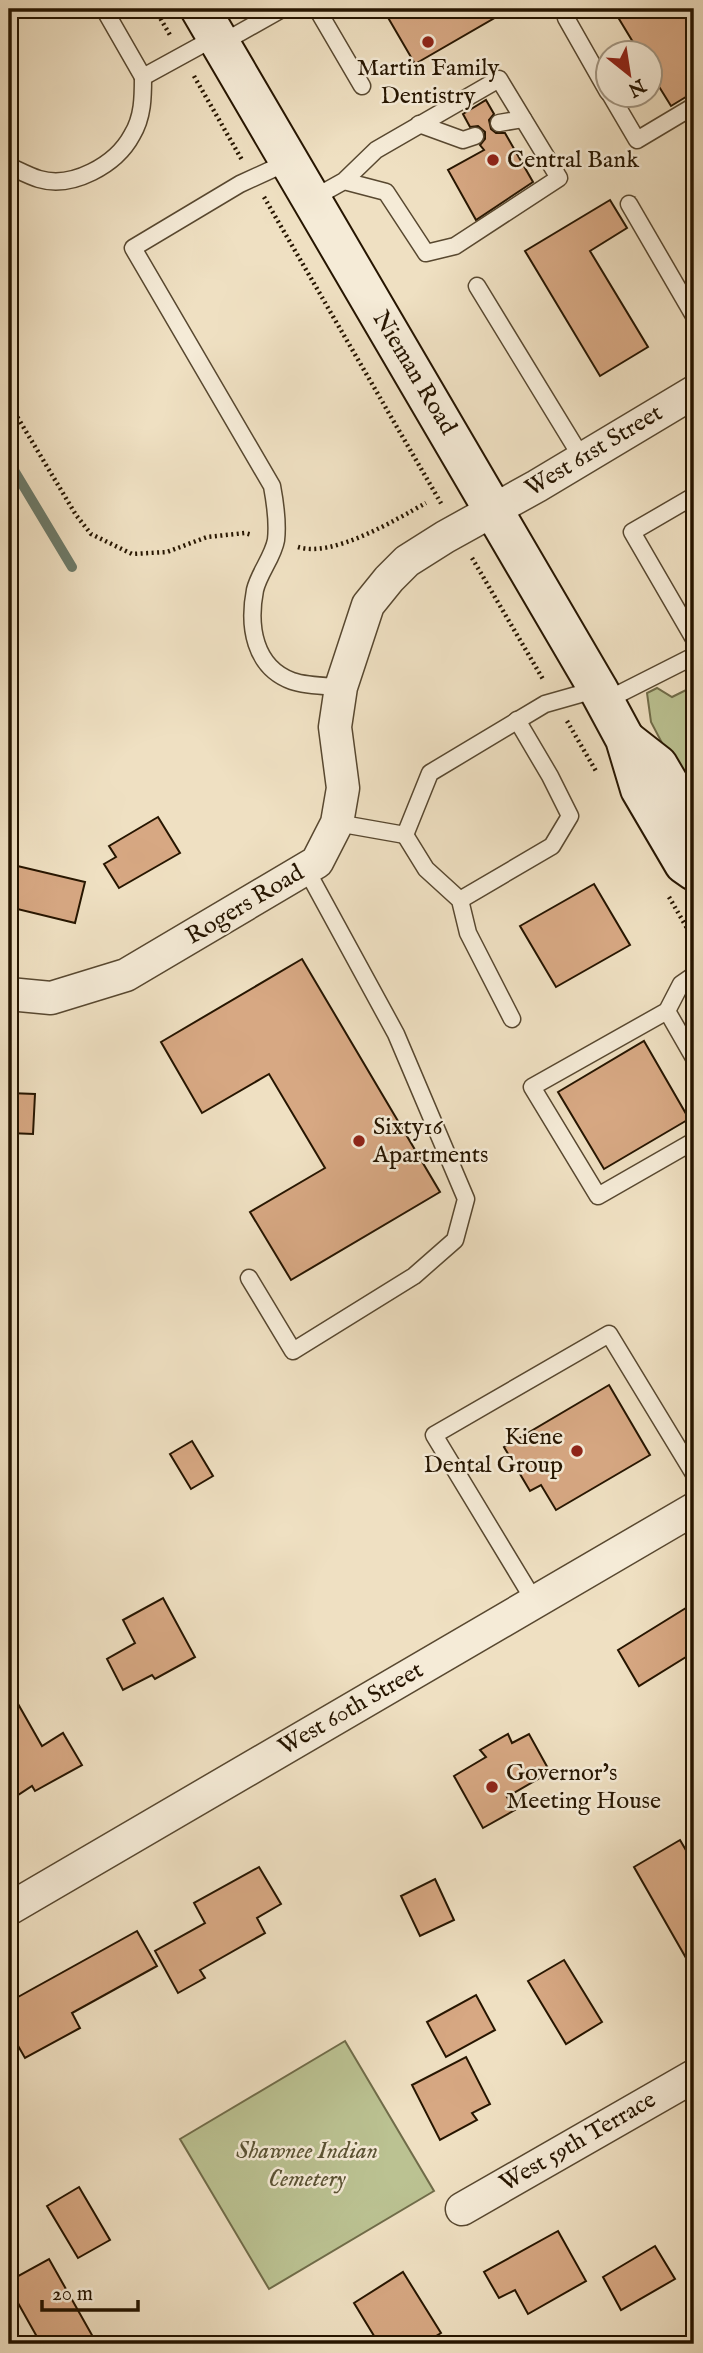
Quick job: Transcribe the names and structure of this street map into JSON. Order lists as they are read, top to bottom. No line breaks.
{"streets":{"main road":["Nieman Road"],"street":["West 61st Street","Rogers Road","West 60th Street","West 59th Terrace"]},"crossings":[["Nieman Road","West 61st Street"],["Nieman Road","Rogers Road"],["West 61st Street","Rogers Road"]],"parks":["Shawnee Indian Cemetery"],"places":["Martin Family Dentistry","Central Bank","Sixty16 Apartments","Kiene Dental Group","Governor's Meeting House"],"scale_bar":"20 m","north":"bottom right"}
